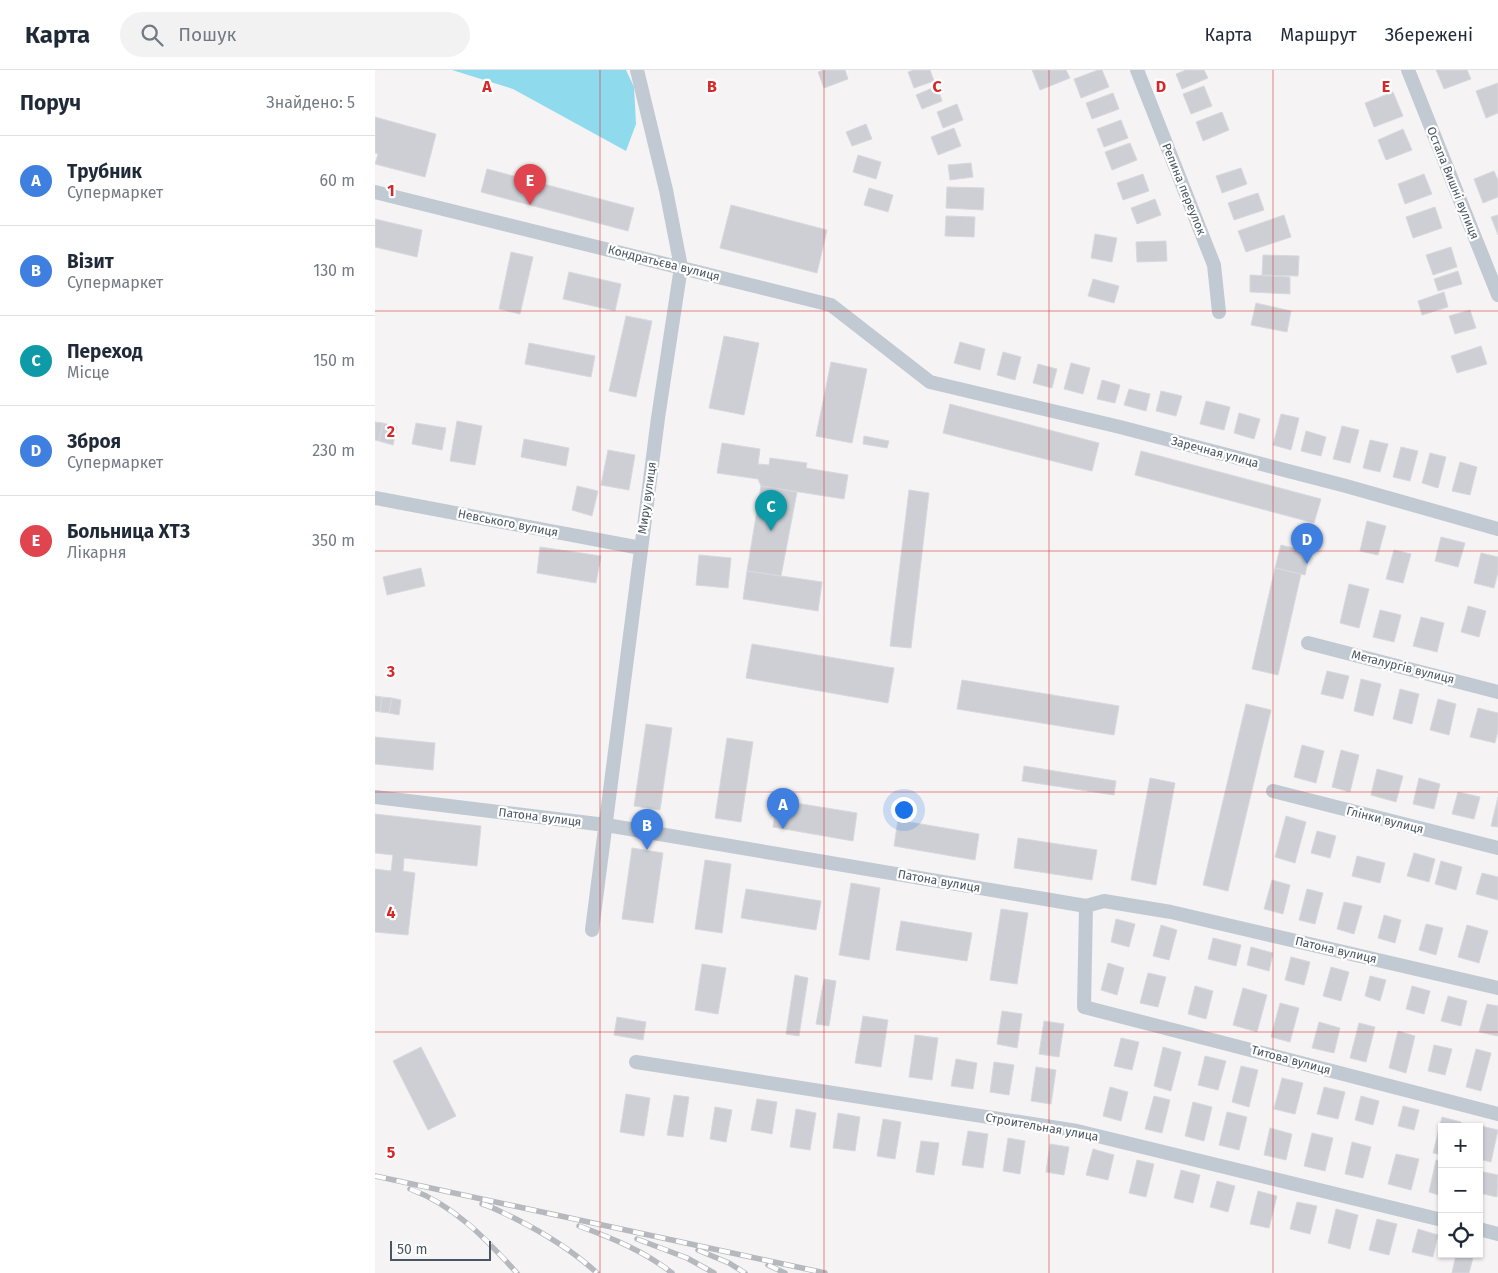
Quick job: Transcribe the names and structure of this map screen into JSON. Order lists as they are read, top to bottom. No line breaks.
{"streets":{"street":["Остапа Вишні вулиця","Репина переулок","Кондратьєва вулиця","Заречная улица","Миру вулиця","Невського вулиця","Металургів вулиця","Патона вулиця","Глінки вулиця","Титова вулиця","Строительная улица"]},"crossings":[["Кондратьєва вулиця","Заречная улица"],["Кондратьєва вулиця","Миру вулиця"],["Миру вулиця","Невського вулиця"],["Миру вулиця","Патона вулиця"],["Патона вулиця","Титова вулиця"]],"scale_bar":"50 m","page":{"header":"Карта","search":"Пошук","nav":["Карта","Маршрут","Збережені"],"heading":["Поруч","Знайдено: 5"],"list":[{"mark":"A","name":"Трубник","note":"Супермаркет","value":"60 m"},{"mark":"B","name":"Візит","note":"Супермаркет","value":"130 m"},{"mark":"C","name":"Переход","note":"Місце","value":"150 m"},{"mark":"D","name":"Зброя","note":"Супермаркет","value":"230 m"},{"mark":"E","name":"Больница ХТЗ","note":"Лікарня","value":"350 m"}],"pins":["E","C","D","A","B"],"map_buttons":["+","−"],"scale":"50 m"},"grid":{"columns":["A","B","C","D","E"],"rows":["1","2","3","4","5"]}}
